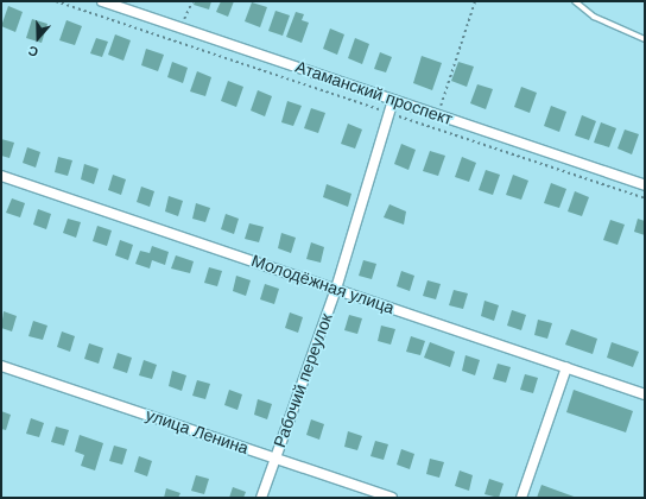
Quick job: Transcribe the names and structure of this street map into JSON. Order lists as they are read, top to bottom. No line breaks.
{"streets":{"street":["Атаманский проспект","Молодёжная улица","Рабочий переулок","улица Ленина"]},"crossings":[["Атаманский проспект","Рабочий переулок"],["Молодёжная улица","Рабочий переулок"],["Рабочий переулок","улица Ленина"]],"north":"bottom"}
